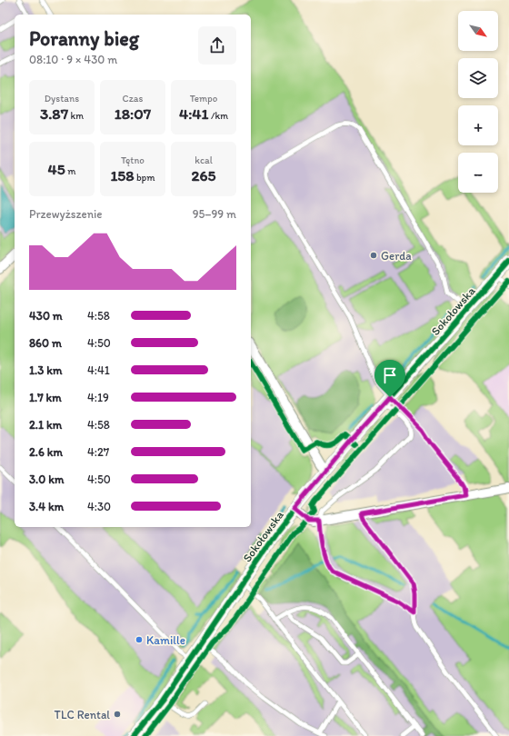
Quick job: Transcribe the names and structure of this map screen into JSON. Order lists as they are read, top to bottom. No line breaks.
{"streets":{"street":["Sokołowska"]},"places":["Gerda","Kamille","TLC Rental"],"north":"bottom right","page":{"map_buttons":["+","−"],"heading":["Poranny bieg","08:10 · 9 × 430 m"],"stats":[["Dystans","3.87 km"],["Czas","18:07"],["Tempo","4:41 /km"],["45 m"],["Tętno","158 bpm"],["kcal","265"]],"chart":["Przewyższenie","95–99 m"],"list":[{"name":"430 m","note":"4:58"},{"name":"860 m","note":"4:50"},{"name":"1.3 km","note":"4:41"},{"name":"1.7 km","note":"4:19"},{"name":"2.1 km","note":"4:58"},{"name":"2.6 km","note":"4:27"},{"name":"3.0 km","note":"4:50"},{"name":"3.4 km","note":"4:30"}]}}
